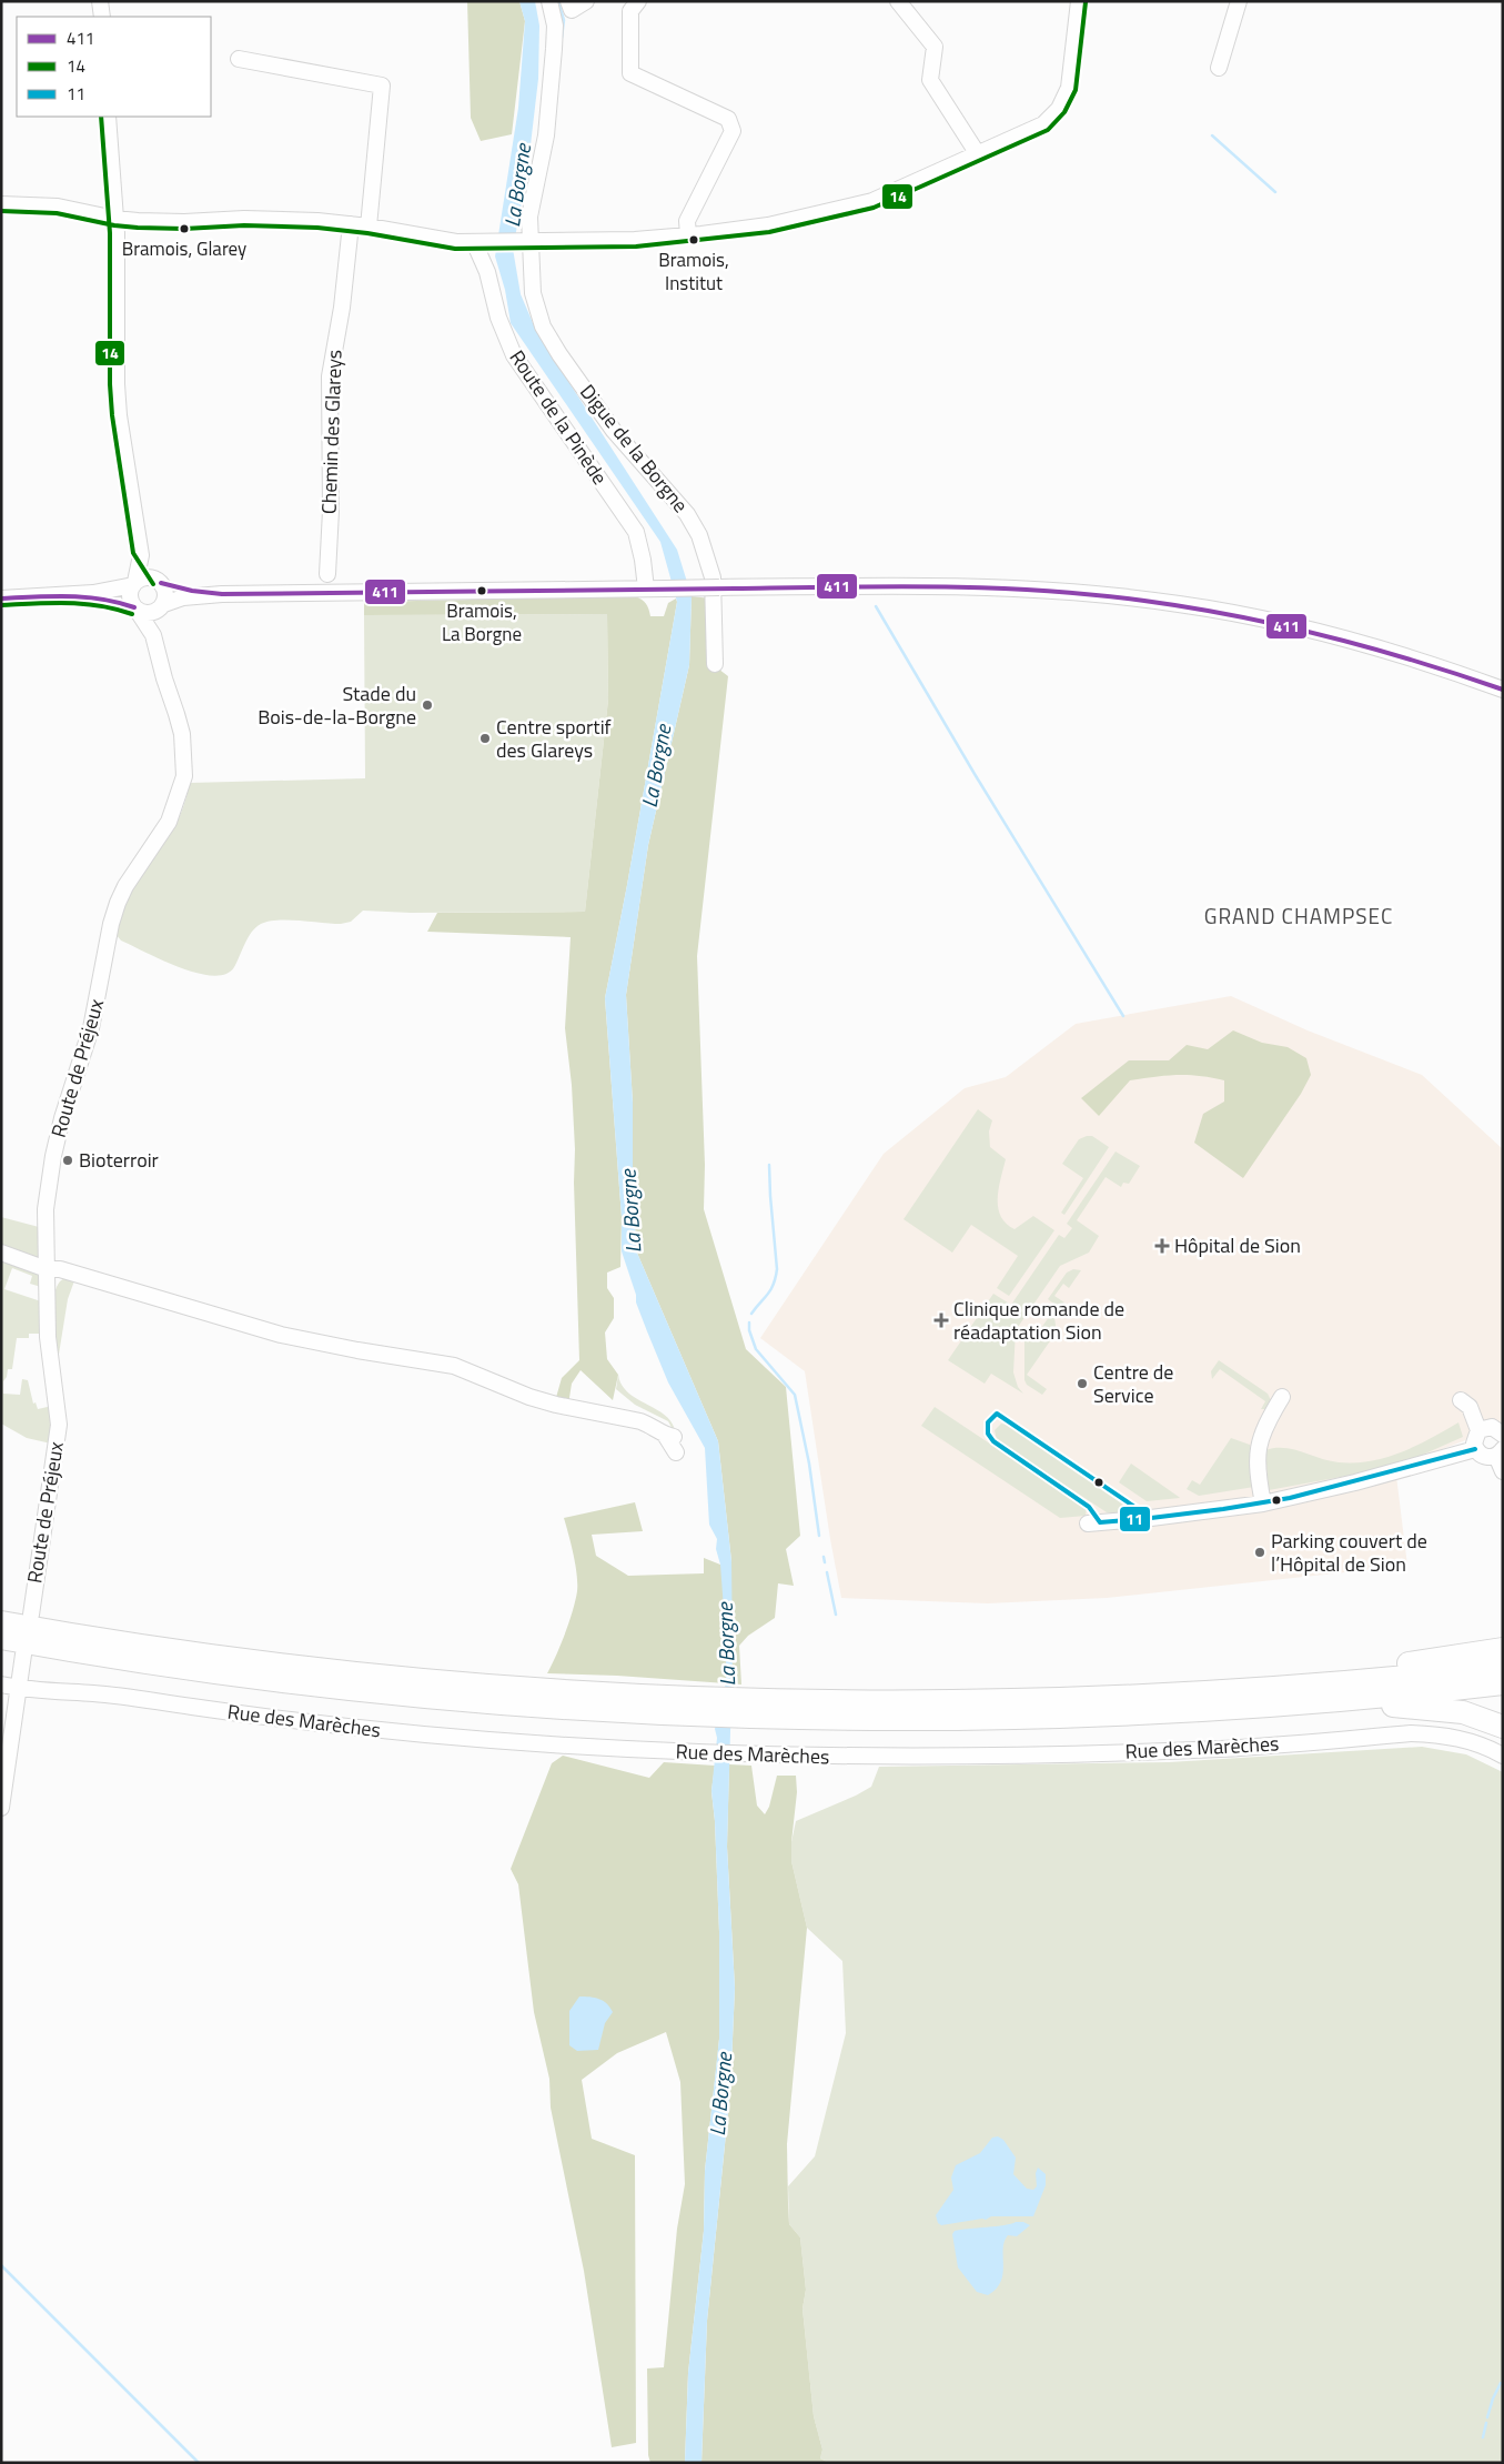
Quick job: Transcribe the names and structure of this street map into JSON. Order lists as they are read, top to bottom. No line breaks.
{"streets":{"street":["Route de la Pinède","Chemin des Glareys","Digue de la Borgne","Route de Préjeux","Rue des Marèches"]},"districts":["GRAND CHAMPSEC"],"water":["La Borgne"],"places":{"other":["Bramois, Glarey","Bramois, Institut","Bramois, La Borgne","Stade du Bois-de-la-Borgne","Centre sportif des Glareys","Bioterroir","Centre de Service","Parking couvert de l’Hôpital de Sion"],"health":["Hôpital de Sion","Clinique romande de réadaptation Sion"]},"lines":["transit line 14","transit line 411","transit line 11"],"legend":["411","14","11"]}
